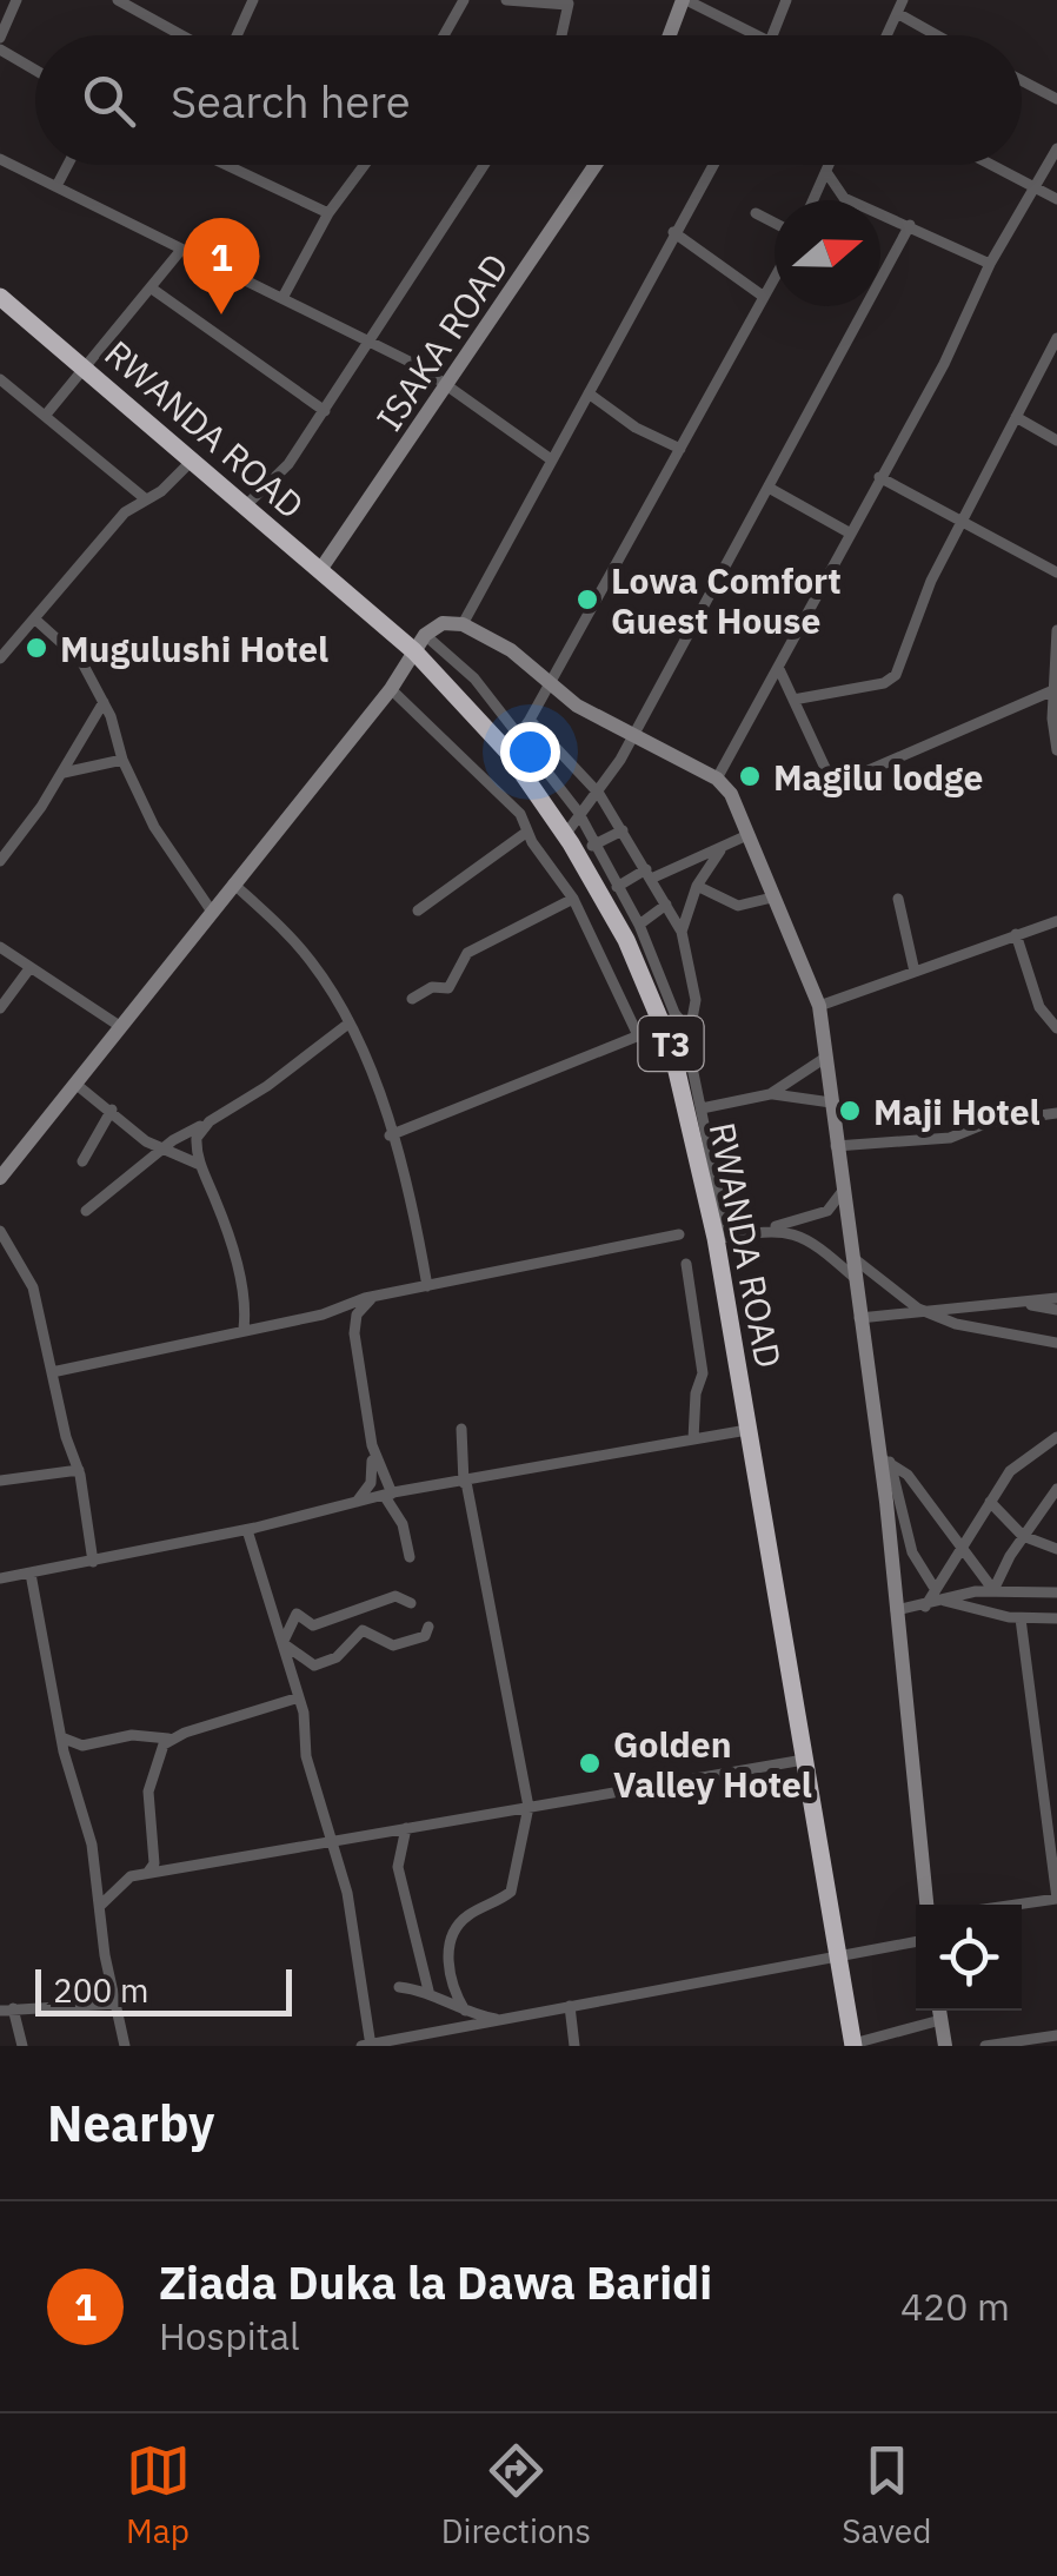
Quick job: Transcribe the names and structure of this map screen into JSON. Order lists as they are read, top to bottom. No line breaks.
{"streets":{"highway":["RWANDA ROAD","T3"],"street":["ISAKA ROAD"]},"crossings":[["ISAKA ROAD","RWANDA ROAD"]],"places":["Lowa Comfort Guest House","Mugulushi Hotel","Magilu lodge","Maji Hotel","Golden Valley Hotel"],"scale_bar":"200 m","north":"right","page":{"search":"Search here","pins":"1","scale":"200 m","heading":"Nearby","list":[{"mark":"1","name":"Ziada Duka la Dawa Baridi","note":"Hospital","value":"420 m"}],"nav":["Map","Directions","Saved"]}}
